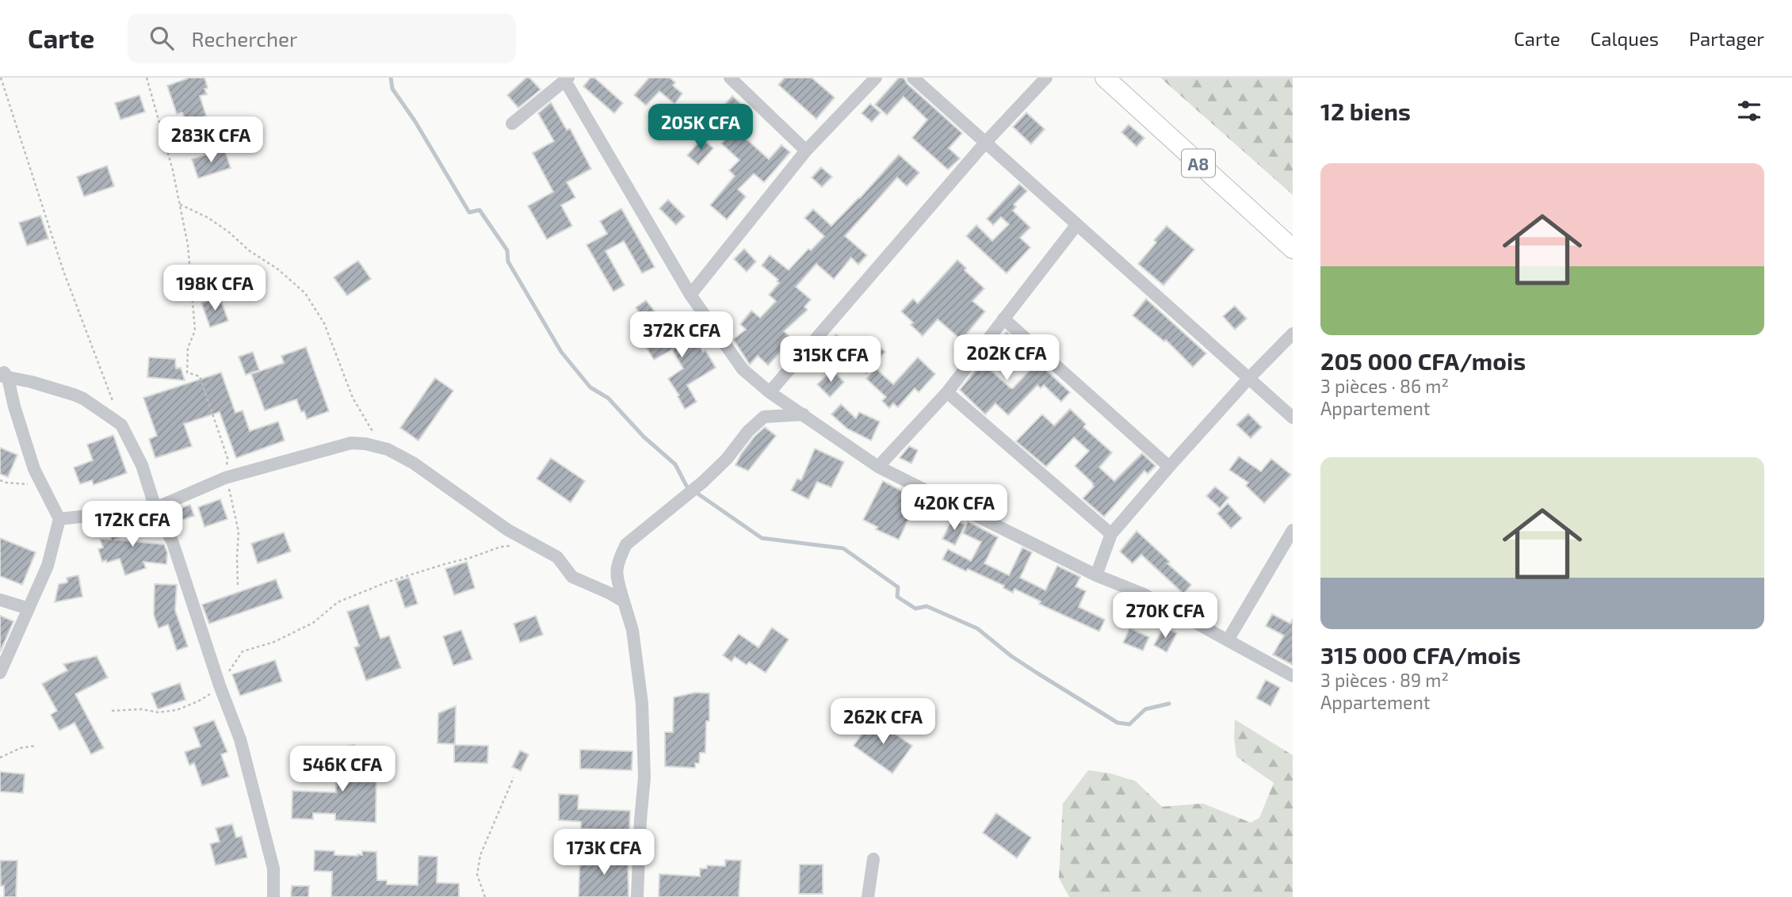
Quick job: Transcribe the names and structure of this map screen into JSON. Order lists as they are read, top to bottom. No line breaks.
{"streets":{"main road":["A8"]},"page":{"header":"Carte","search":"Rechercher","nav":["Carte","Calques","Partager"],"heading":"12 biens","price":["205K CFA","283K CFA","198K CFA","372K CFA","202K CFA","315K CFA","420K CFA","172K CFA","270K CFA","262K CFA","546K CFA","173K CFA"],"list":[{"name":"205 000 CFA/mois","note":"3 pièces · 86 m² · Appartement"},{"name":"315 000 CFA/mois","note":"3 pièces · 89 m² · Appartement"}]}}
